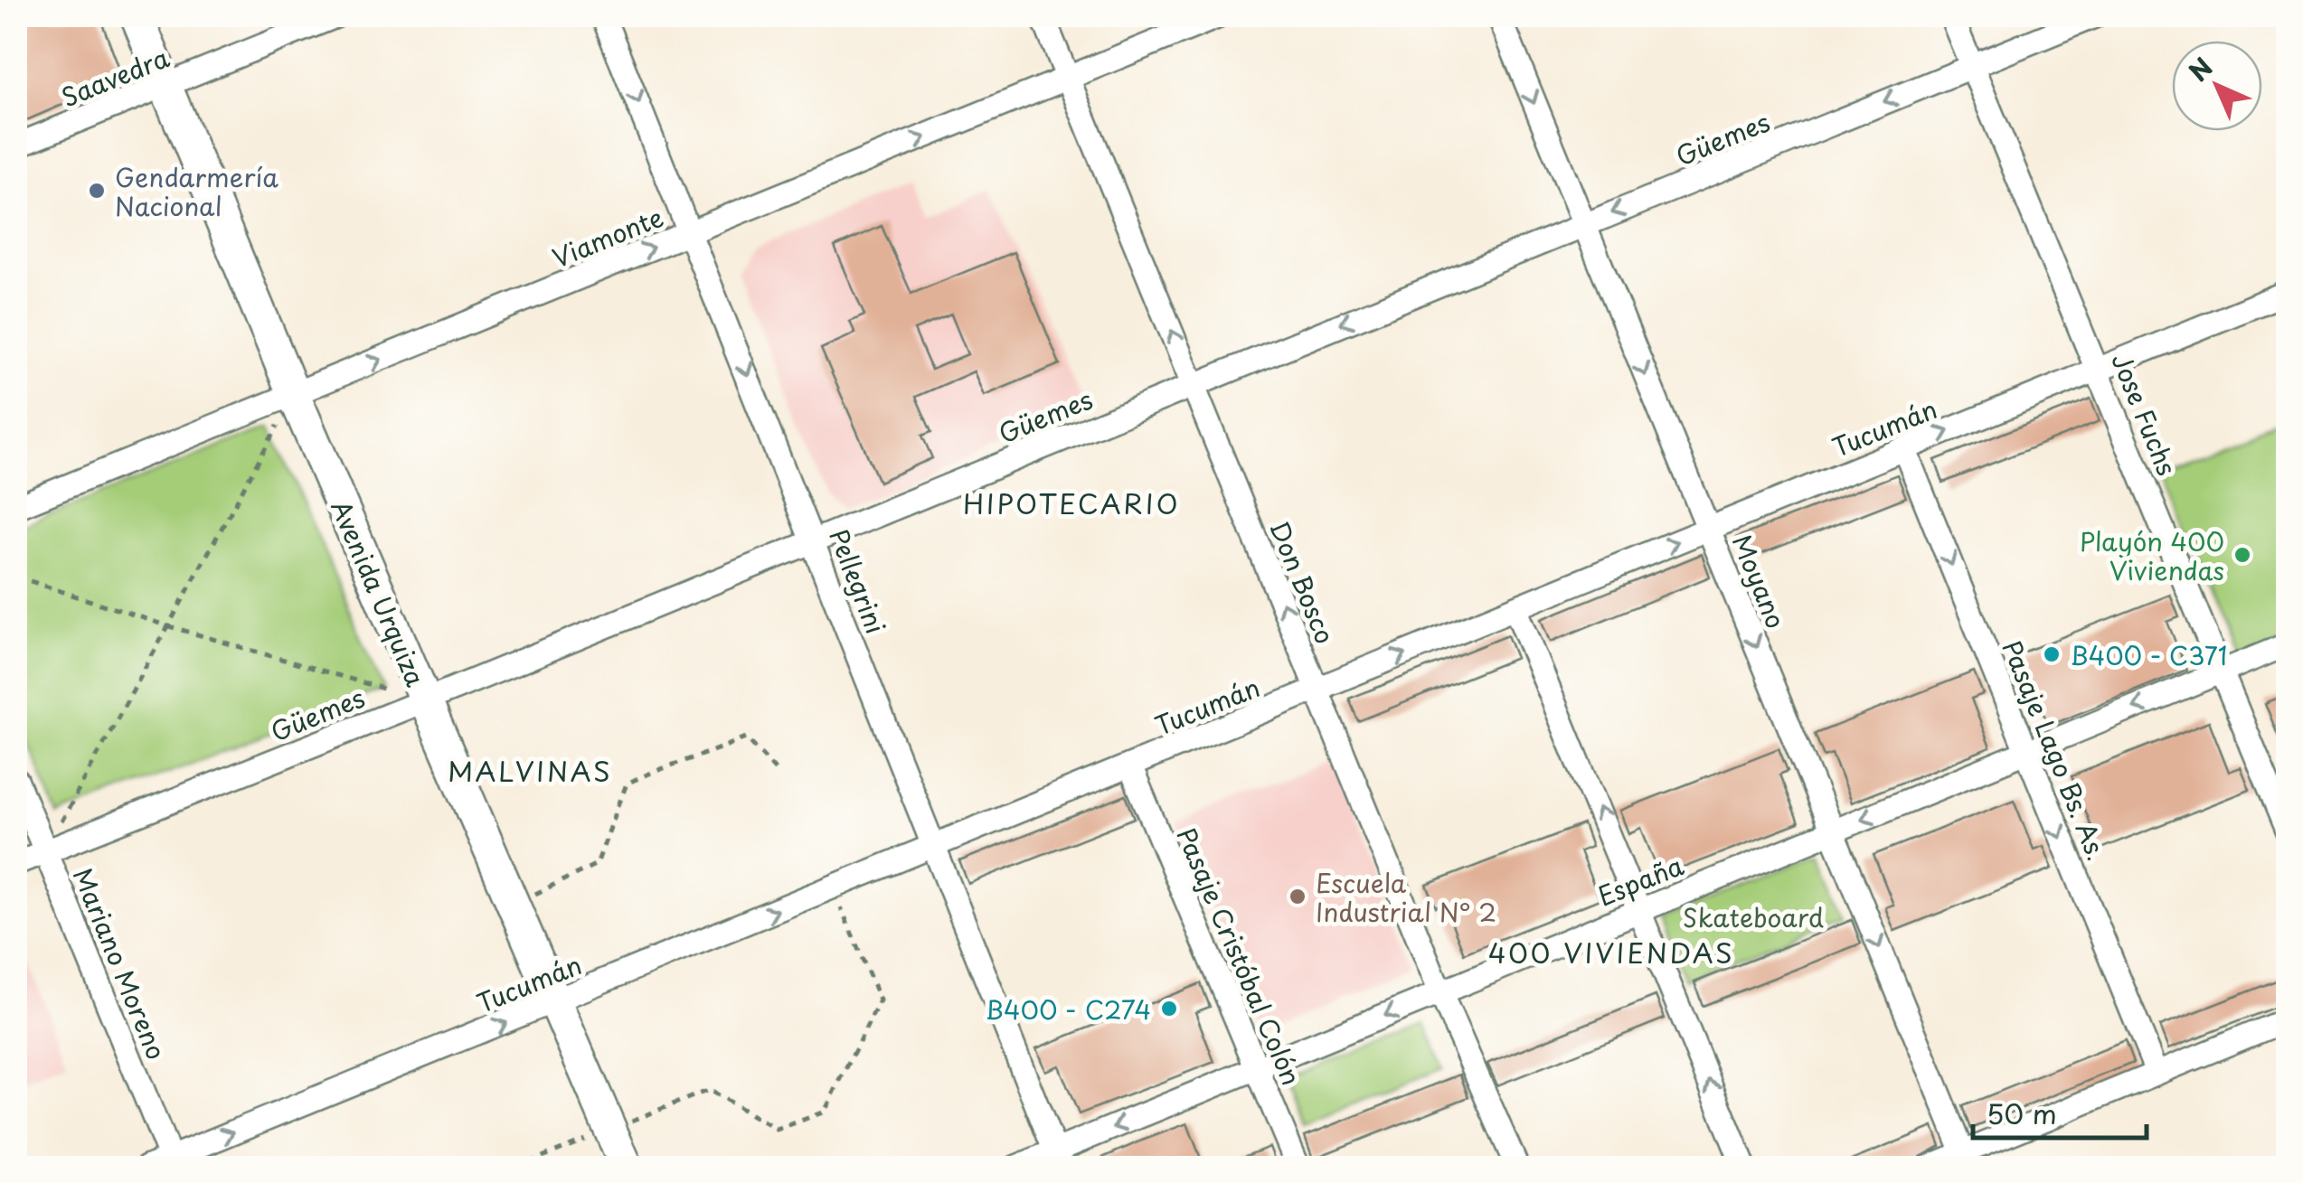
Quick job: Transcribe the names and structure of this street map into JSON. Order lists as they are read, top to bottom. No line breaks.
{"streets":{"street":["Saavedra","Güemes","Viamonte","Jose Fuchs","Tucumán","Pellegrini","Moyano","Don Bosco","Avenida Urquiza","Pasaje Lago Bs. As.","España","Pasaje Cristóbal Colón","Mariano Moreno"]},"crossings":[["Saavedra","Avenida Urquiza"],["Güemes","Jose Fuchs"],["Güemes","Pellegrini"],["Güemes","Moyano"],["Güemes","Don Bosco"],["Güemes","Avenida Urquiza"],["Güemes","Mariano Moreno"],["Viamonte","Pellegrini"],["Viamonte","Don Bosco"],["Viamonte","Avenida Urquiza"],["Jose Fuchs","Tucumán"],["Jose Fuchs","España"],["Tucumán","Pellegrini"],["Tucumán","Moyano"],["Tucumán","Don Bosco"],["Tucumán","Avenida Urquiza"],["Tucumán","Pasaje Lago Bs. As."],["Tucumán","Pasaje Cristóbal Colón"],["Tucumán","Mariano Moreno"],["Pellegrini","España"],["Moyano","España"],["Don Bosco","España"],["Pasaje Lago Bs. As.","España"],["España","Pasaje Cristóbal Colón"]],"one_way":["Güemes","Viamonte","Tucumán","Pellegrini","Moyano","Don Bosco","Pasaje Lago Bs. As.","España"],"districts":["HIPOTECARIO","MALVINAS","400 VIVIENDAS"],"parks":["Skateboard"],"places":["Gendarmería Nacional","Playón 400 Viviendas","B400 - C371","Escuela Industrial N° 2","B400 - C274"],"scale_bar":"50 m","north":"top left"}
